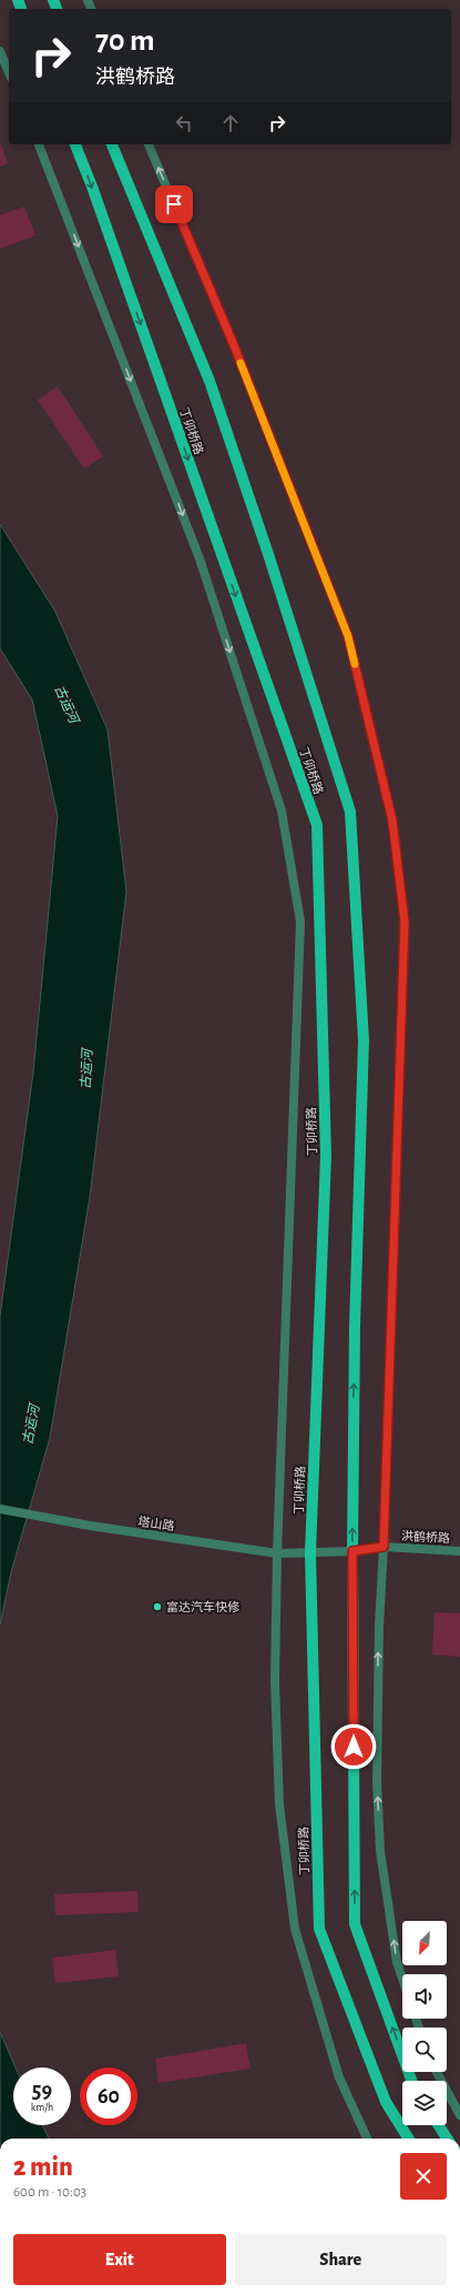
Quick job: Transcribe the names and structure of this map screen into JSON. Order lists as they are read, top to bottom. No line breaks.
{"streets":{"main road":["丁卯桥路"],"street":["塔山路","洪鹤桥路"]},"crossings":[["丁卯桥路","塔山路"],["丁卯桥路","洪鹤桥路"],["塔山路","洪鹤桥路"]],"water":["古运河"],"places":["富达汽车快修"],"north":"bottom left","page":{"turn":["70 m","洪鹤桥路"],"speed":"59 km/h","limit":"60","heading":["2 min","600 m · 10:03"],"buttons":["Exit","Share"]}}
